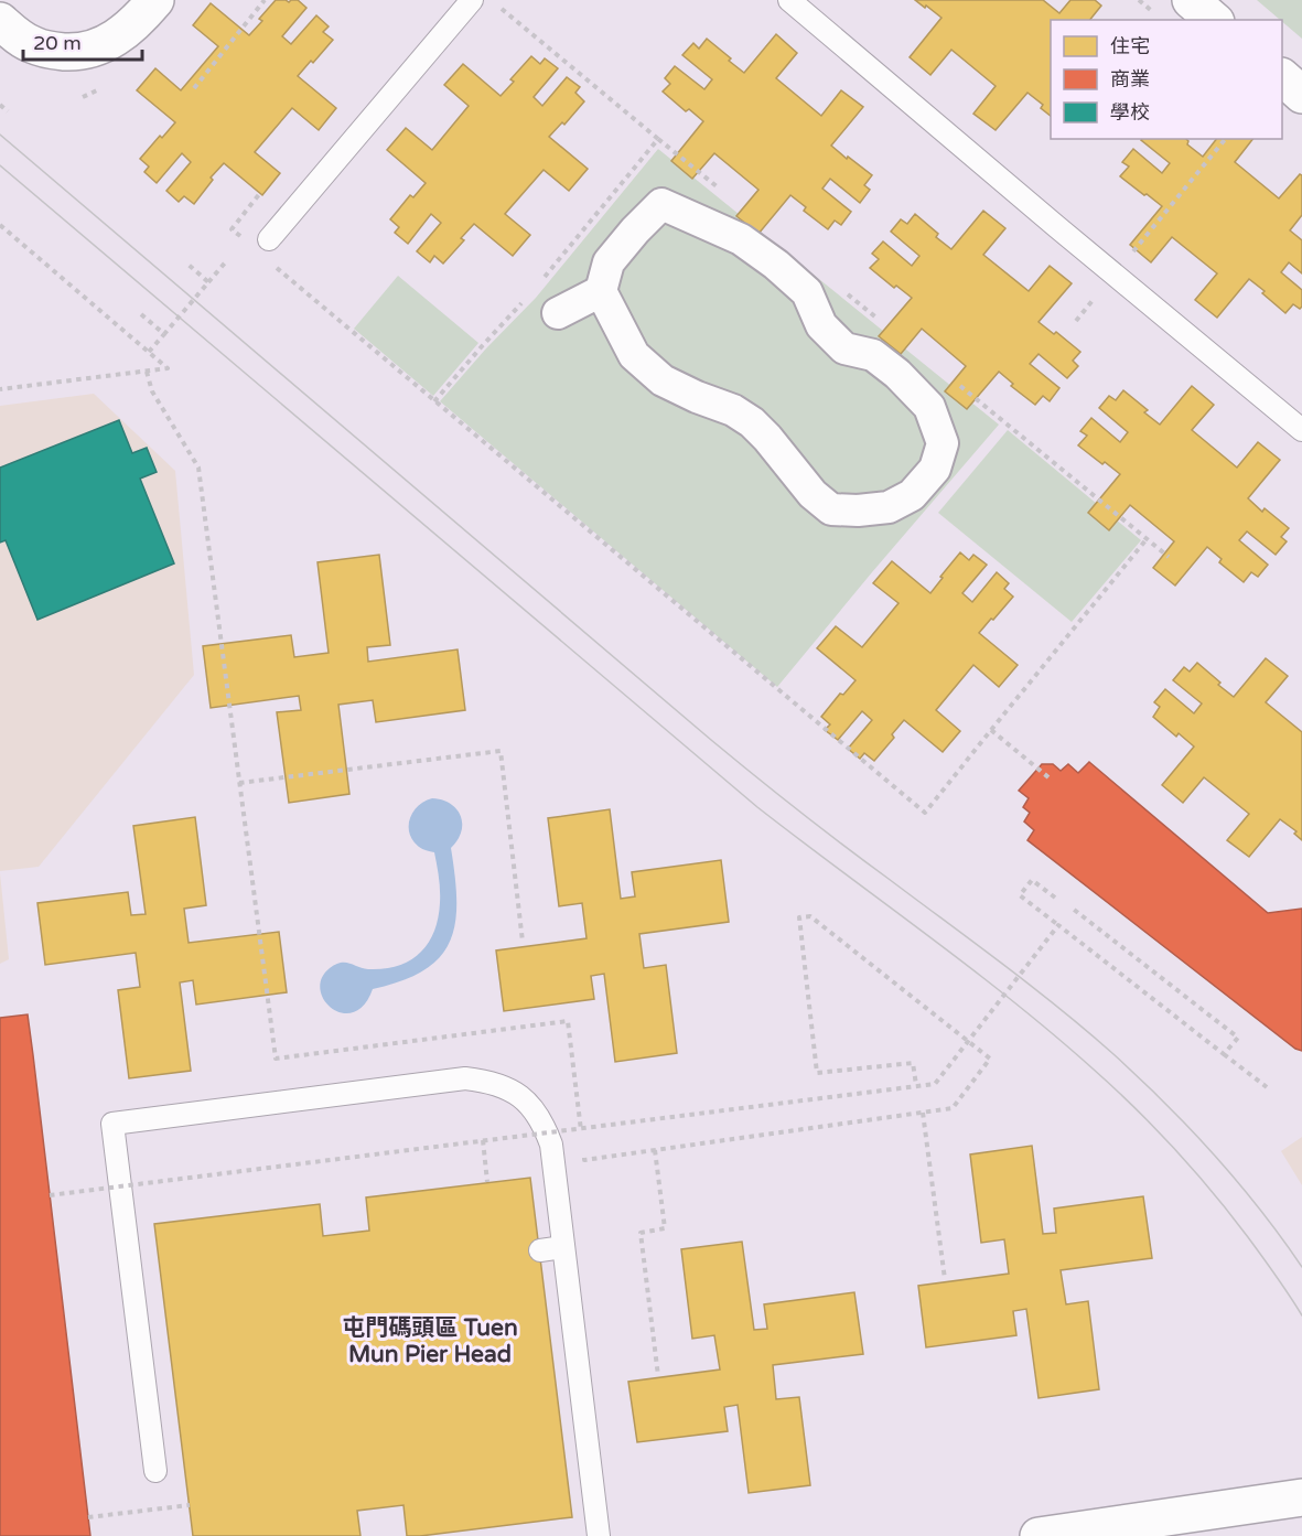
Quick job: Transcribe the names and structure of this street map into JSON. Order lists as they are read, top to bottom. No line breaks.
{"districts":["屯門碼頭區 Tuen Mun Pier Head"],"legend":["住宅","商業","學校"],"scale_bar":"20 m"}
